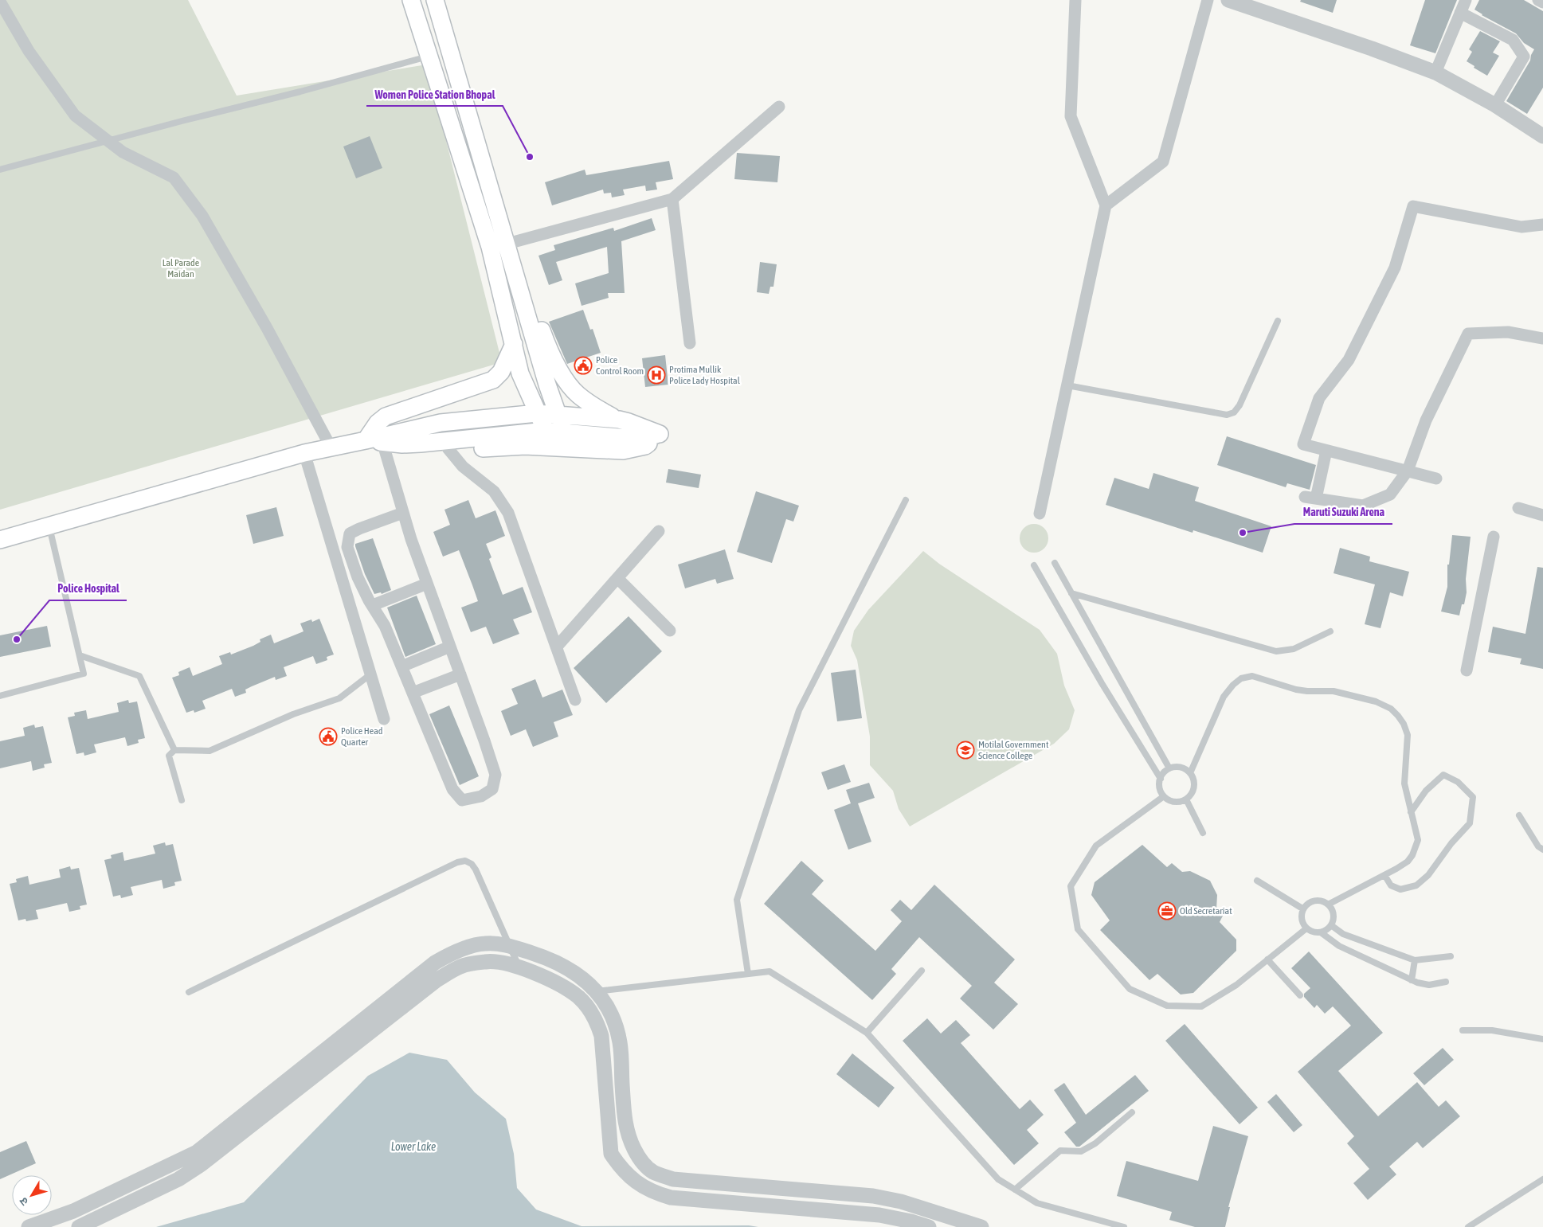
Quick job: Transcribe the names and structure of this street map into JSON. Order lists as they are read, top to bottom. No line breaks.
{"water":["Lower Lake"],"parks":["Lal Parade Maidan"],"places":{"other":["Women Police Station Bhopal","Maruti Suzuki Arena","Police Hospital"],"public building":["Police Control Room","Police Head Quarter"],"hospital":["Protima Mullik Police Lady Hospital"],"school or university":["Motilal Government Science College"],"office":["Old Secretariat"]},"north":"bottom left"}
